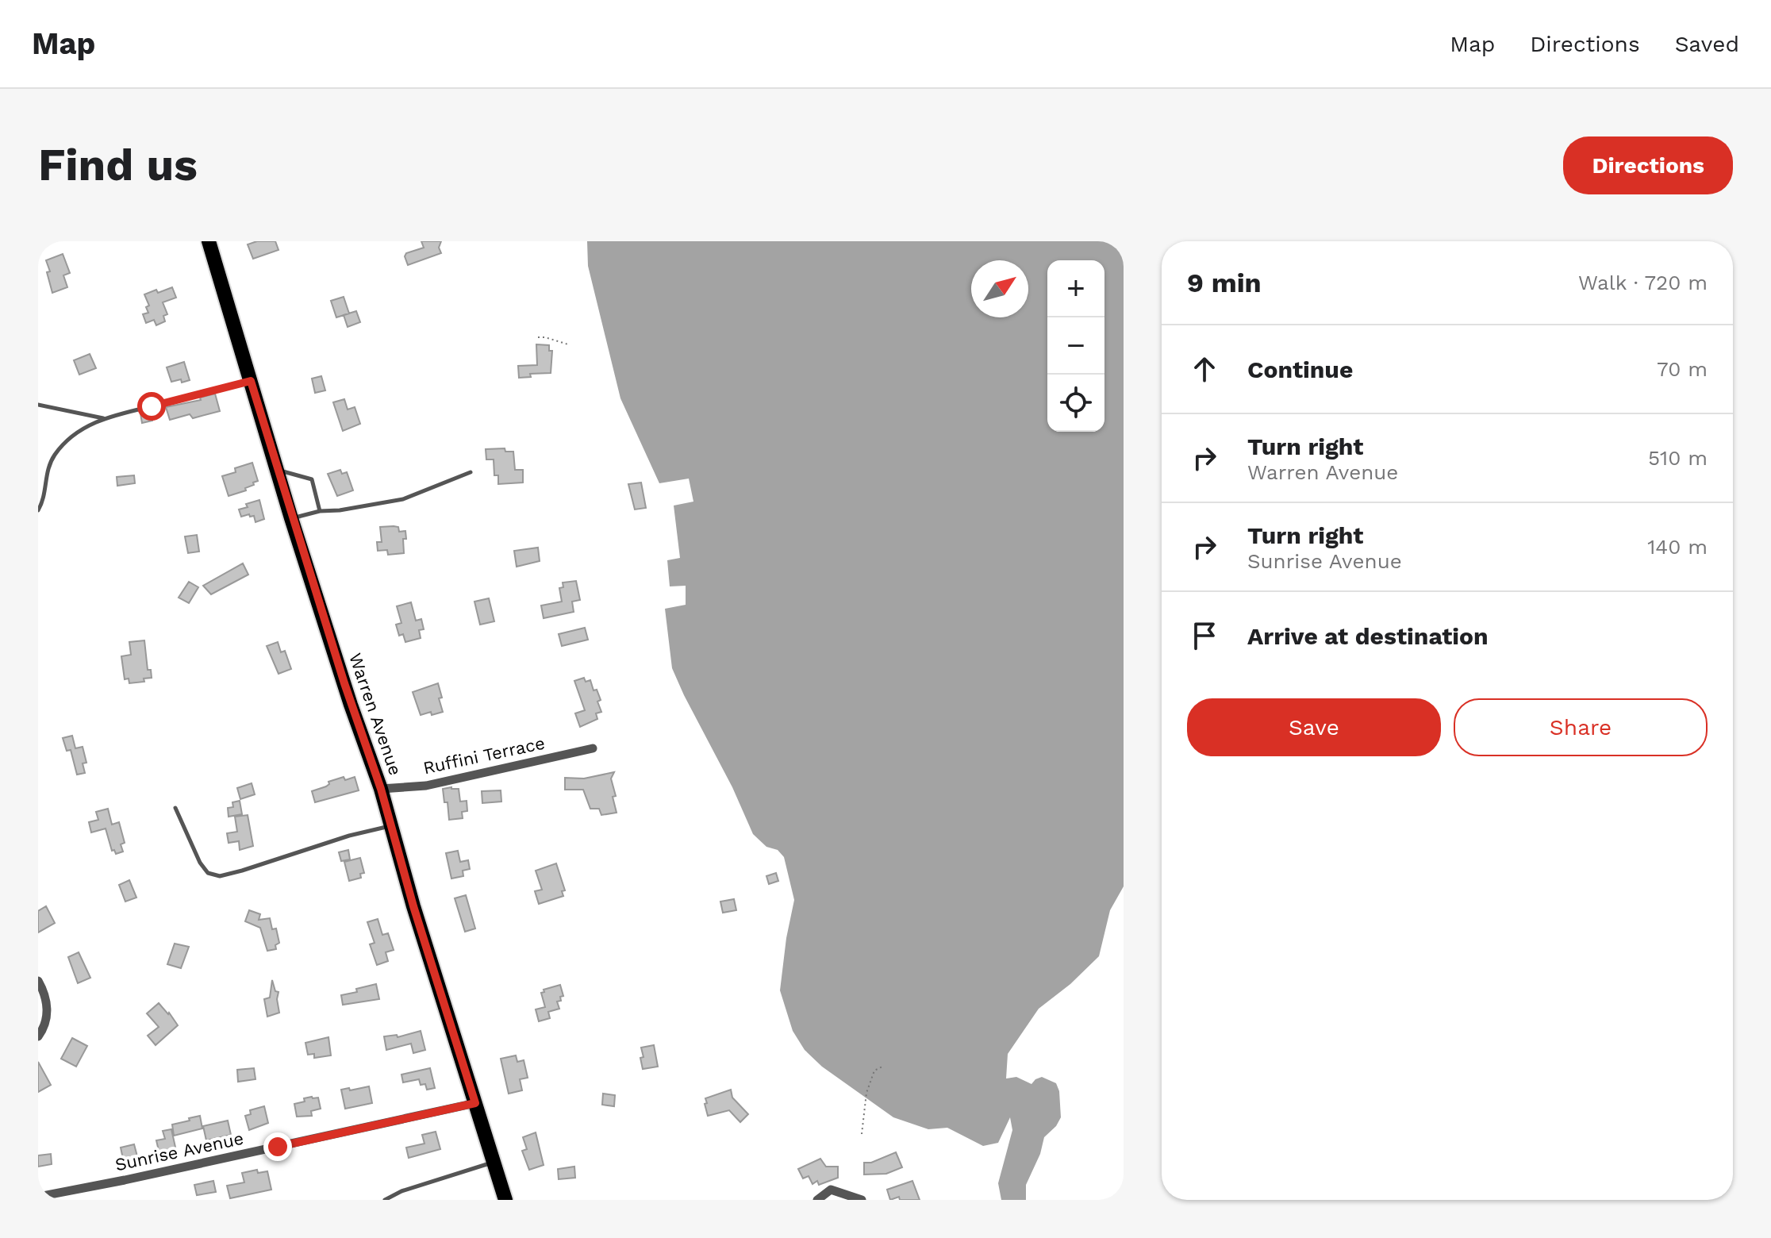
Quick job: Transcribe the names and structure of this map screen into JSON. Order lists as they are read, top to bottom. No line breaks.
{"streets":{"main road":["Warren Avenue"],"street":["Ruffini Terrace","Sunrise Avenue"]},"crossings":[["Warren Avenue","Ruffini Terrace"],["Warren Avenue","Sunrise Avenue"]],"north":"top right","page":{"header":"Map","nav":["Map","Directions","Saved"],"buttons":["Directions",["Save","Share"]],"title":"Find us","heading":["9 min","Walk · 720 m"],"map_buttons":["+","−"],"list":[["Continue","70 m"],["Turn right","Warren Avenue","510 m"],["Turn right","Sunrise Avenue","140 m"],"Arrive at destination"]}}
